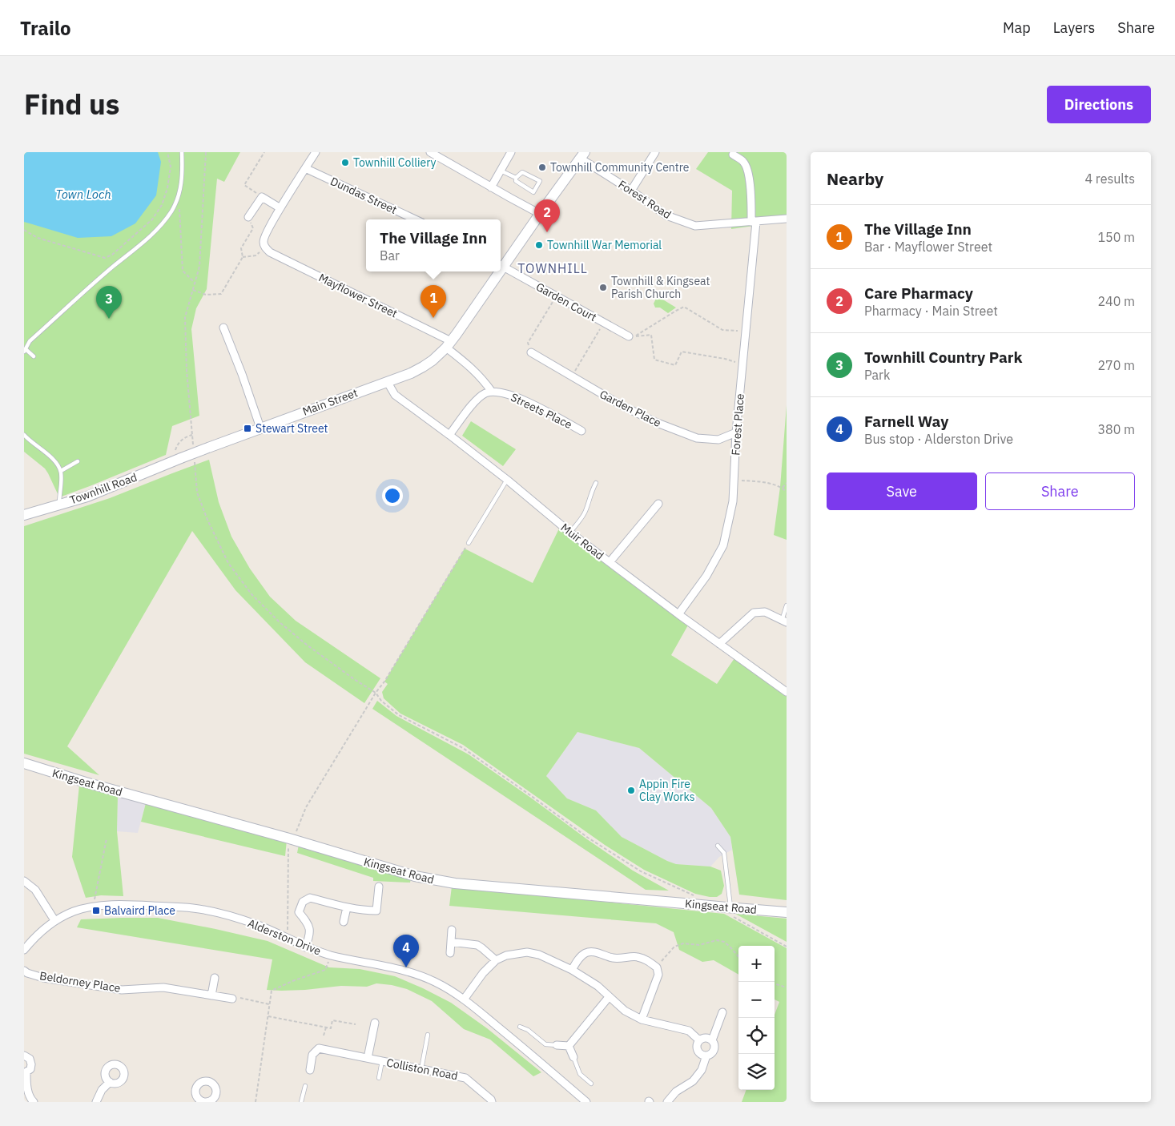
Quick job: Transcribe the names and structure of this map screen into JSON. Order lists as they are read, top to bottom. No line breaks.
{"streets":{"street":["Dundas Street","Forest Road","Mayflower Street","Garden Court","Main Street","Garden Place","Streets Place","Forest Place","Townhill Road","Muir Road","Kingseat Road","Alderston Drive","Beldorney Place","Colliston Road"]},"crossings":[["Forest Road","Main Street"],["Forest Road","Forest Place"],["Mayflower Street","Main Street"],["Main Street","Townhill Road"],["Main Street","Muir Road"],["Garden Place","Forest Place"],["Forest Place","Muir Road"]],"districts":["TOWNHILL"],"water":["Town Loch"],"places":{"other":["Townhill Colliery","Townhill Community Centre","Townhill War Memorial","Townhill & Kingseat Parish Church","Appin Fire Clay Works"],"transit":["Stewart Street","Balvaird Place"]},"page":{"header":"Trailo","nav":["Map","Layers","Share"],"title":"Find us","buttons":["Directions",["Save","Share"]],"heading":["Nearby","4 results"],"pins":["2","1","3","4"],"list":[{"mark":"1","name":"The Village Inn","note":"Bar · Mayflower Street","value":"150 m"},{"mark":"2","name":"Care Pharmacy","note":"Pharmacy · Main Street","value":"240 m"},{"mark":"3","name":"Townhill Country Park","note":"Park","value":"270 m"},{"mark":"4","name":"Farnell Way","note":"Bus stop · Alderston Drive","value":"380 m"}],"popup":["The Village Inn","Bar"],"map_buttons":["+","−"]}}
